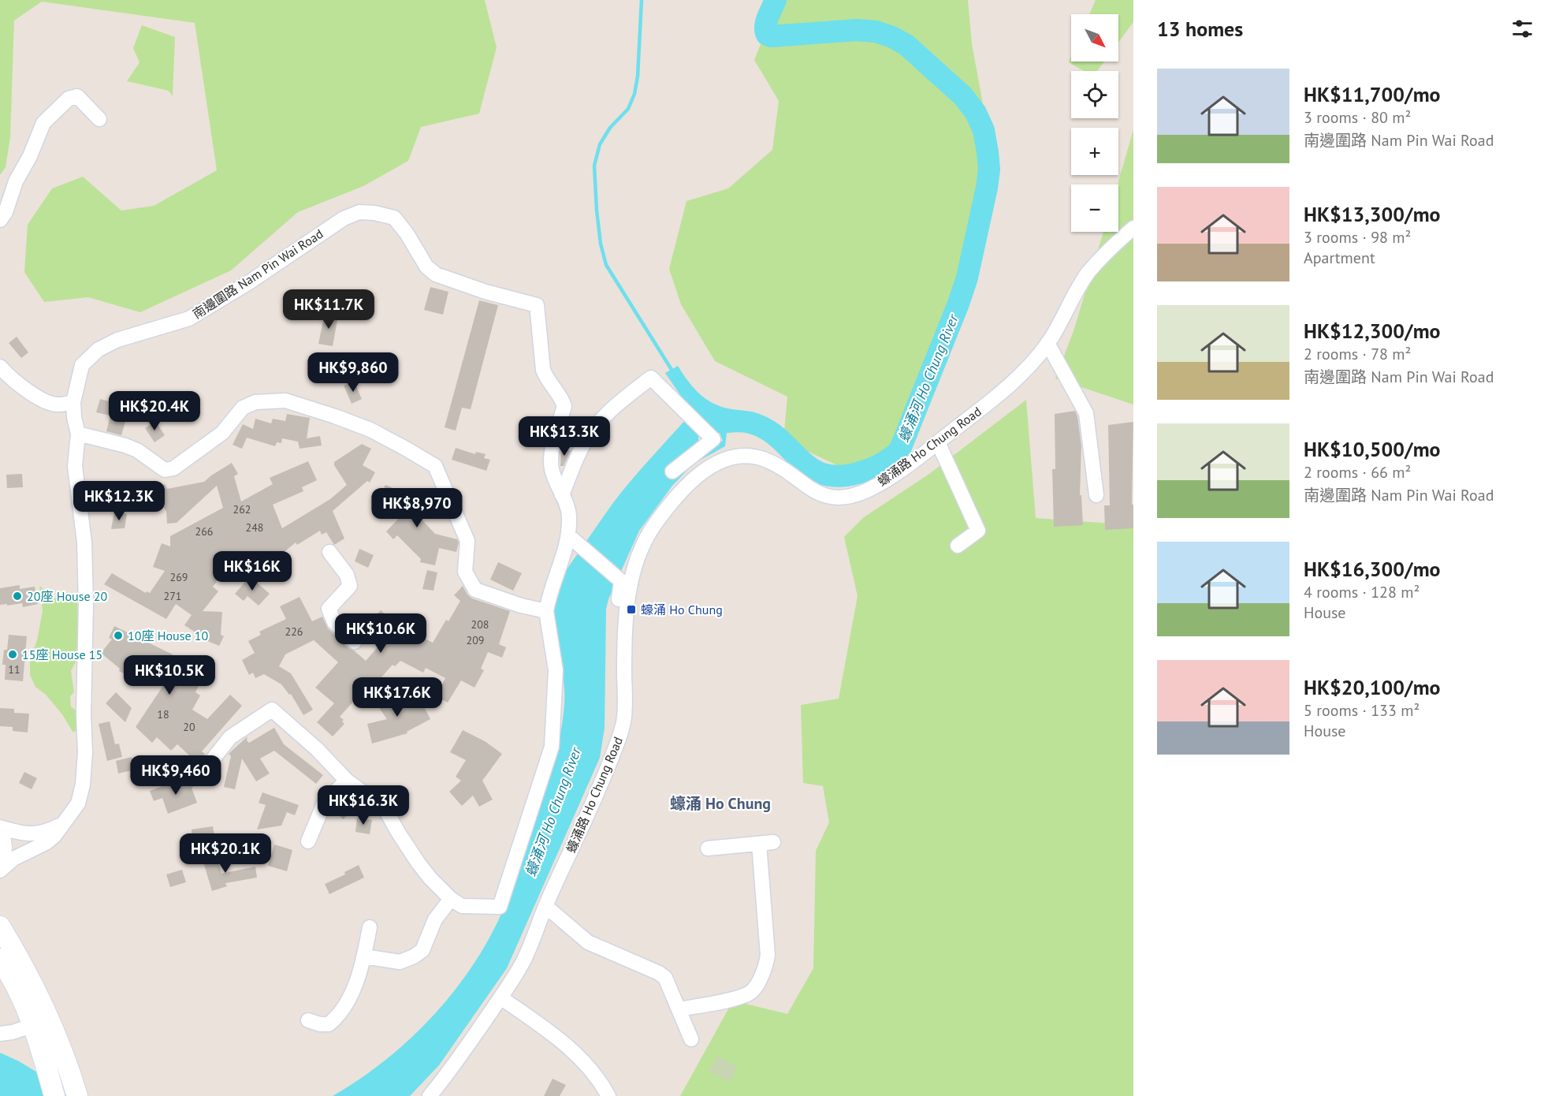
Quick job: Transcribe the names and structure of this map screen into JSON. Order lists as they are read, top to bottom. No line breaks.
{"streets":{"street":["南邊圍路 Nam Pin Wai Road","蠔涌路 Ho Chung Road"]},"districts":["蠔涌 Ho Chung"],"water":["蠔涌河 Ho Chung River"],"places":{"other":["20座 House 20","10座 House 10","15座 House 15"],"transit":["蠔涌 Ho Chung"]},"house_numbers":["262","248","266","269","271","208","226","209","11","18","20"],"north":"bottom right","page":{"heading":"13 homes","map_buttons":["+","−"],"list":[{"name":"HK$11,700/mo","note":"3 rooms · 80 m² · 南邊圍路 Nam Pin Wai Road"},{"name":"HK$13,300/mo","note":"3 rooms · 98 m² · Apartment"},{"name":"HK$12,300/mo","note":"2 rooms · 78 m² · 南邊圍路 Nam Pin Wai Road"},{"name":"HK$10,500/mo","note":"2 rooms · 66 m² · 南邊圍路 Nam Pin Wai Road"},{"name":"HK$16,300/mo","note":"4 rooms · 128 m² · House"},{"name":"HK$20,100/mo","note":"5 rooms · 133 m² · House"}],"price":["HK$11.7K","HK$9,860","HK$20.4K","HK$13.3K","HK$12.3K","HK$8,970","HK$16K","HK$10.6K","HK$10.5K","HK$17.6K","HK$9,460","HK$16.3K","HK$20.1K"]}}
